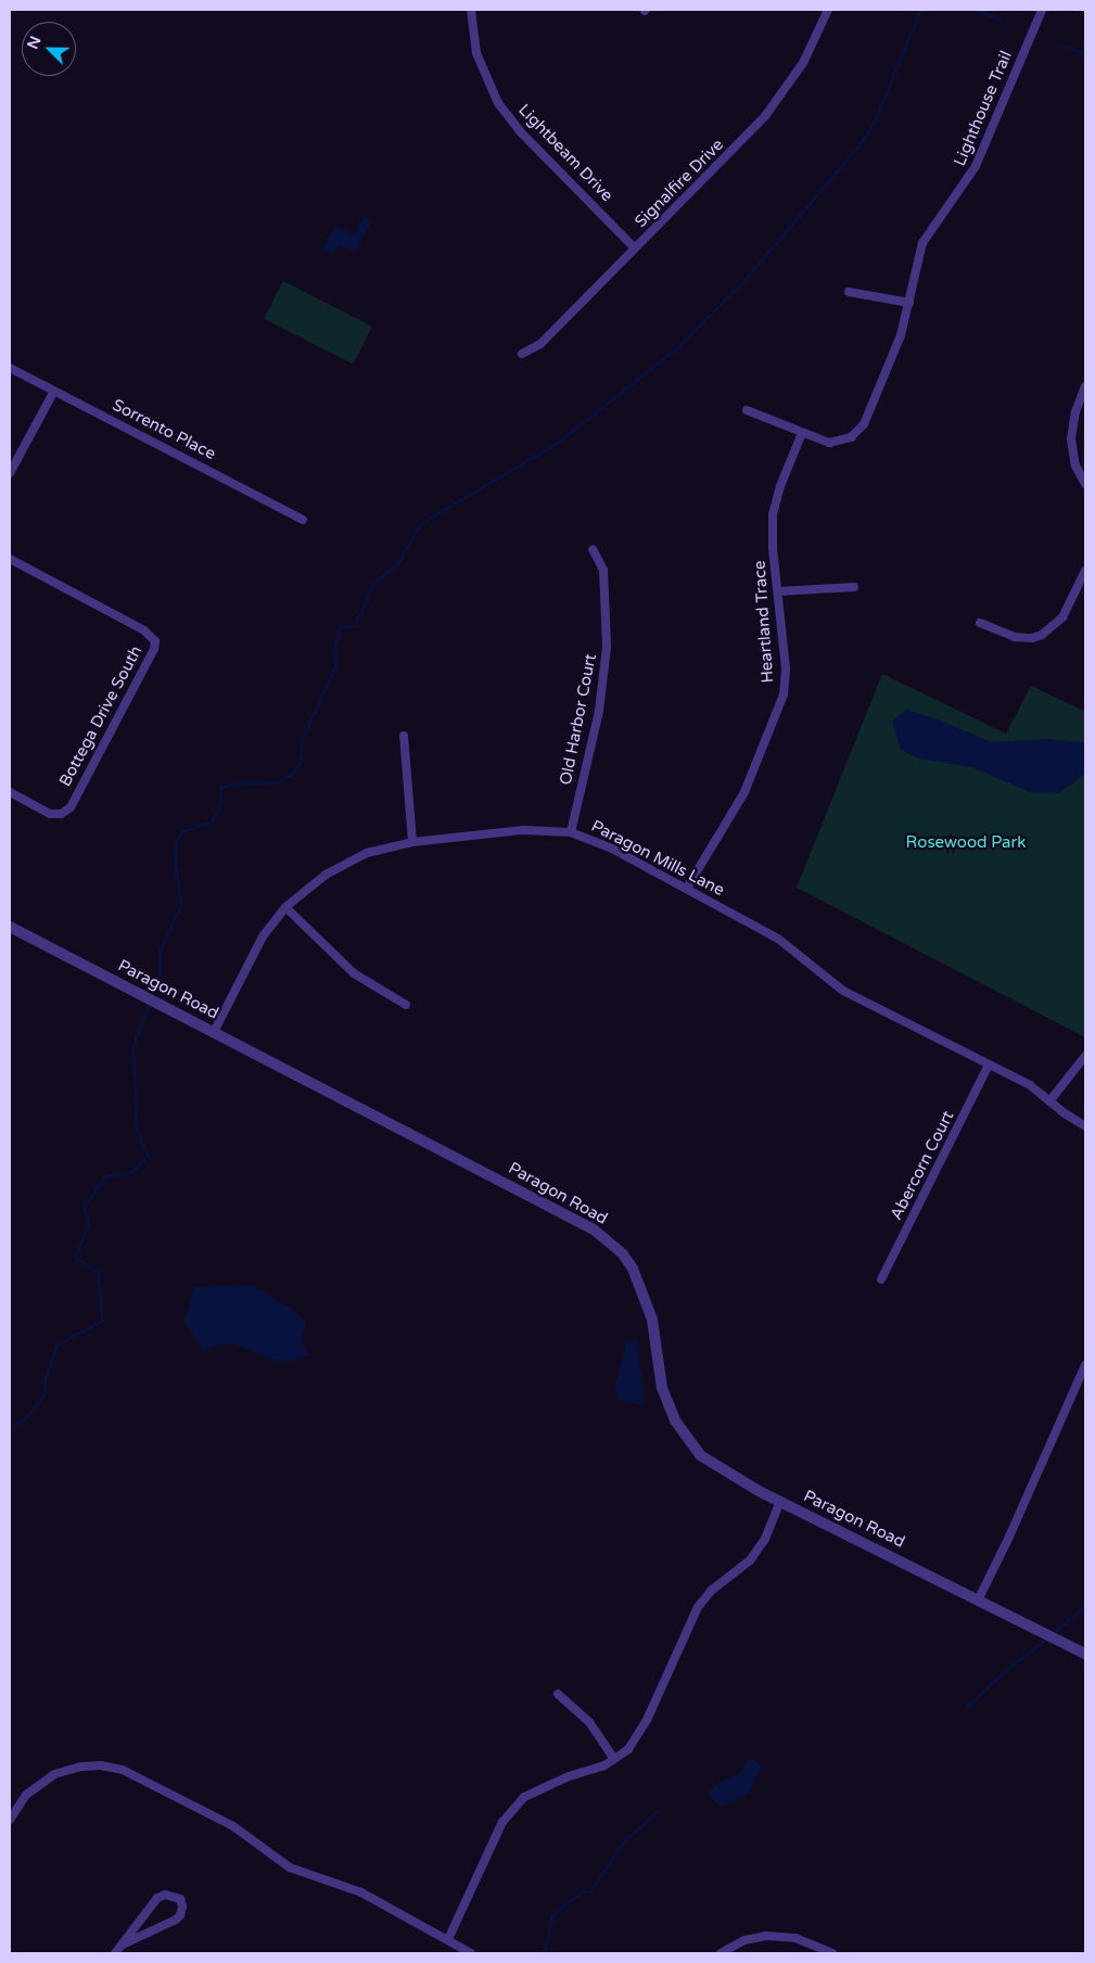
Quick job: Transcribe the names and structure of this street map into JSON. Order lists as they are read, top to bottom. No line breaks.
{"streets":{"street":["Lighthouse Trail","Lightbeam Drive","Signalfire Drive","Sorrento Place","Heartland Trace","Bottega Drive South","Old Harbor Court","Paragon Mills Lane","Paragon Road","Abercorn Court"]},"crossings":[["Lighthouse Trail","Heartland Trace"],["Lightbeam Drive","Signalfire Drive"],["Heartland Trace","Paragon Mills Lane"],["Old Harbor Court","Paragon Mills Lane"],["Paragon Mills Lane","Paragon Road"],["Paragon Mills Lane","Abercorn Court"]],"parks":["Rosewood Park"],"north":"top left"}
